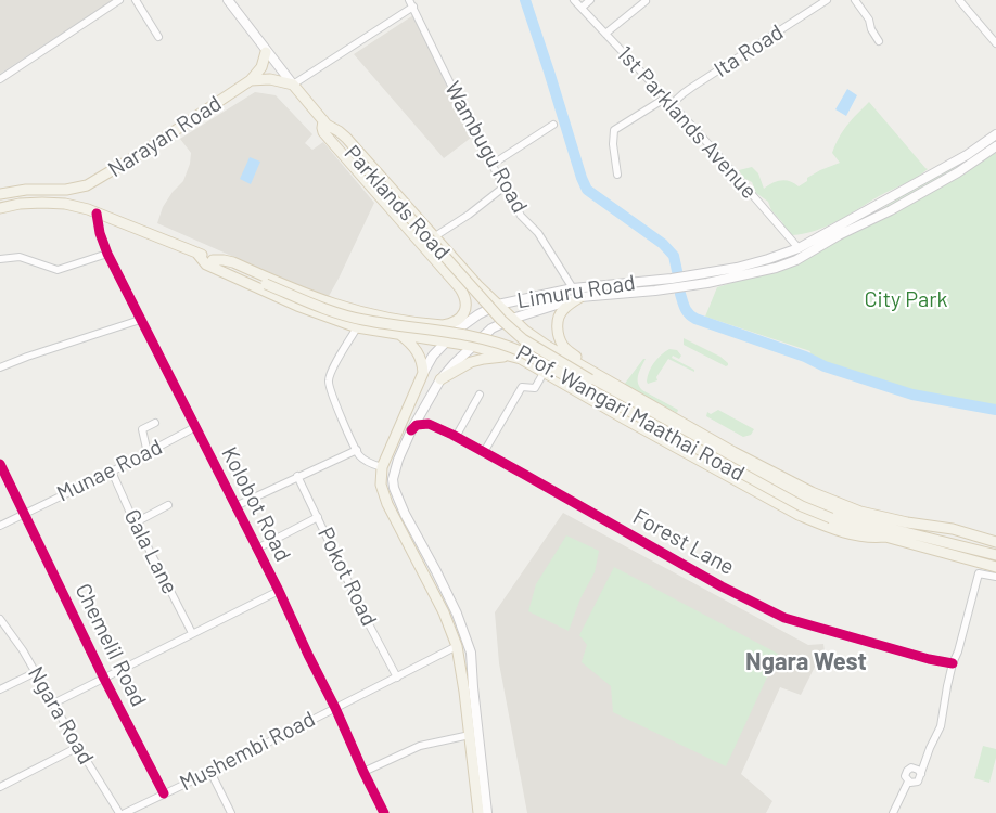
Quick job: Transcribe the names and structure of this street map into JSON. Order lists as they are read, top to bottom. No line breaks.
{"streets":{"main road":["Narayan Road","Parklands Road","Limuru Road","Prof. Wangari Maathai Road"],"street":["Ita Road","1st Parklands Avenue","Wambugu Road","Munae Road","Kolobot Road","Forest Lane","Gala Lane","Pokot Road","Chemelil Road","Ngara Road","Mushembi Road"]},"crossings":[["Ita Road","1st Parklands Avenue"],["1st Parklands Avenue","Limuru Road"],["Wambugu Road","Limuru Road"],["Parklands Road","Prof. Wangari Maathai Road"],["Prof. Wangari Maathai Road","Kolobot Road"],["Munae Road","Kolobot Road"],["Munae Road","Gala Lane"],["Munae Road","Chemelil Road"],["Kolobot Road","Mushembi Road"],["Pokot Road","Mushembi Road"],["Chemelil Road","Mushembi Road"]],"districts":["Ngara West"],"parks":["City Park"]}
